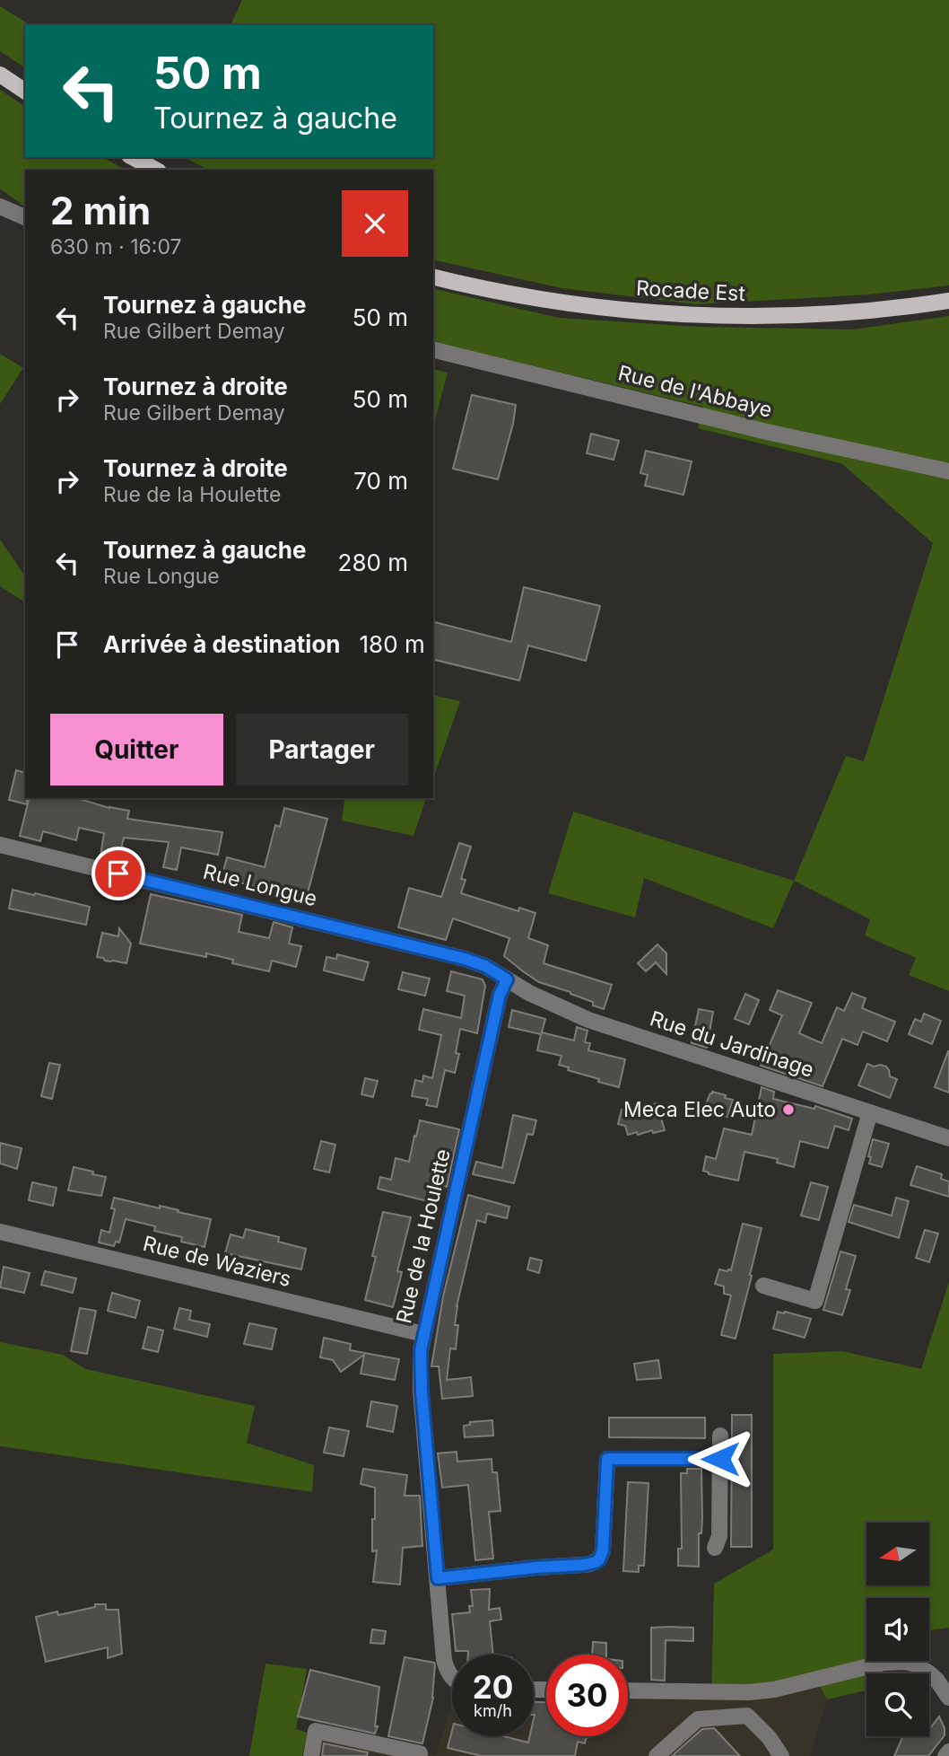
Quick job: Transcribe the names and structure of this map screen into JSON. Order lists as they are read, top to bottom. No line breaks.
{"streets":{"main road":["Rocade Est"],"street":["Rue de l'Abbaye","Rue Longue","Rue du Jardinage","Rue de la Houlette","Rue de Waziers"]},"crossings":[["Rue Longue","Rue du Jardinage"],["Rue Longue","Rue de la Houlette"],["Rue du Jardinage","Rue de la Houlette"],["Rue de la Houlette","Rue de Waziers"]],"places":["Meca Elec Auto"],"north":"left","page":{"turn":["50 m","Tournez à gauche"],"heading":["2 min","630 m · 16:07"],"list":[{"name":"Tournez à gauche","note":"Rue Gilbert Demay","value":"50 m"},{"name":"Tournez à droite","note":"Rue Gilbert Demay","value":"50 m"},{"name":"Tournez à droite","note":"Rue de la Houlette","value":"70 m"},{"name":"Tournez à gauche","note":"Rue Longue","value":"280 m"},{"name":"Arrivée à destination","value":"180 m"}],"buttons":["Quitter","Partager"],"speed":"20 km/h","limit":"30"}}
